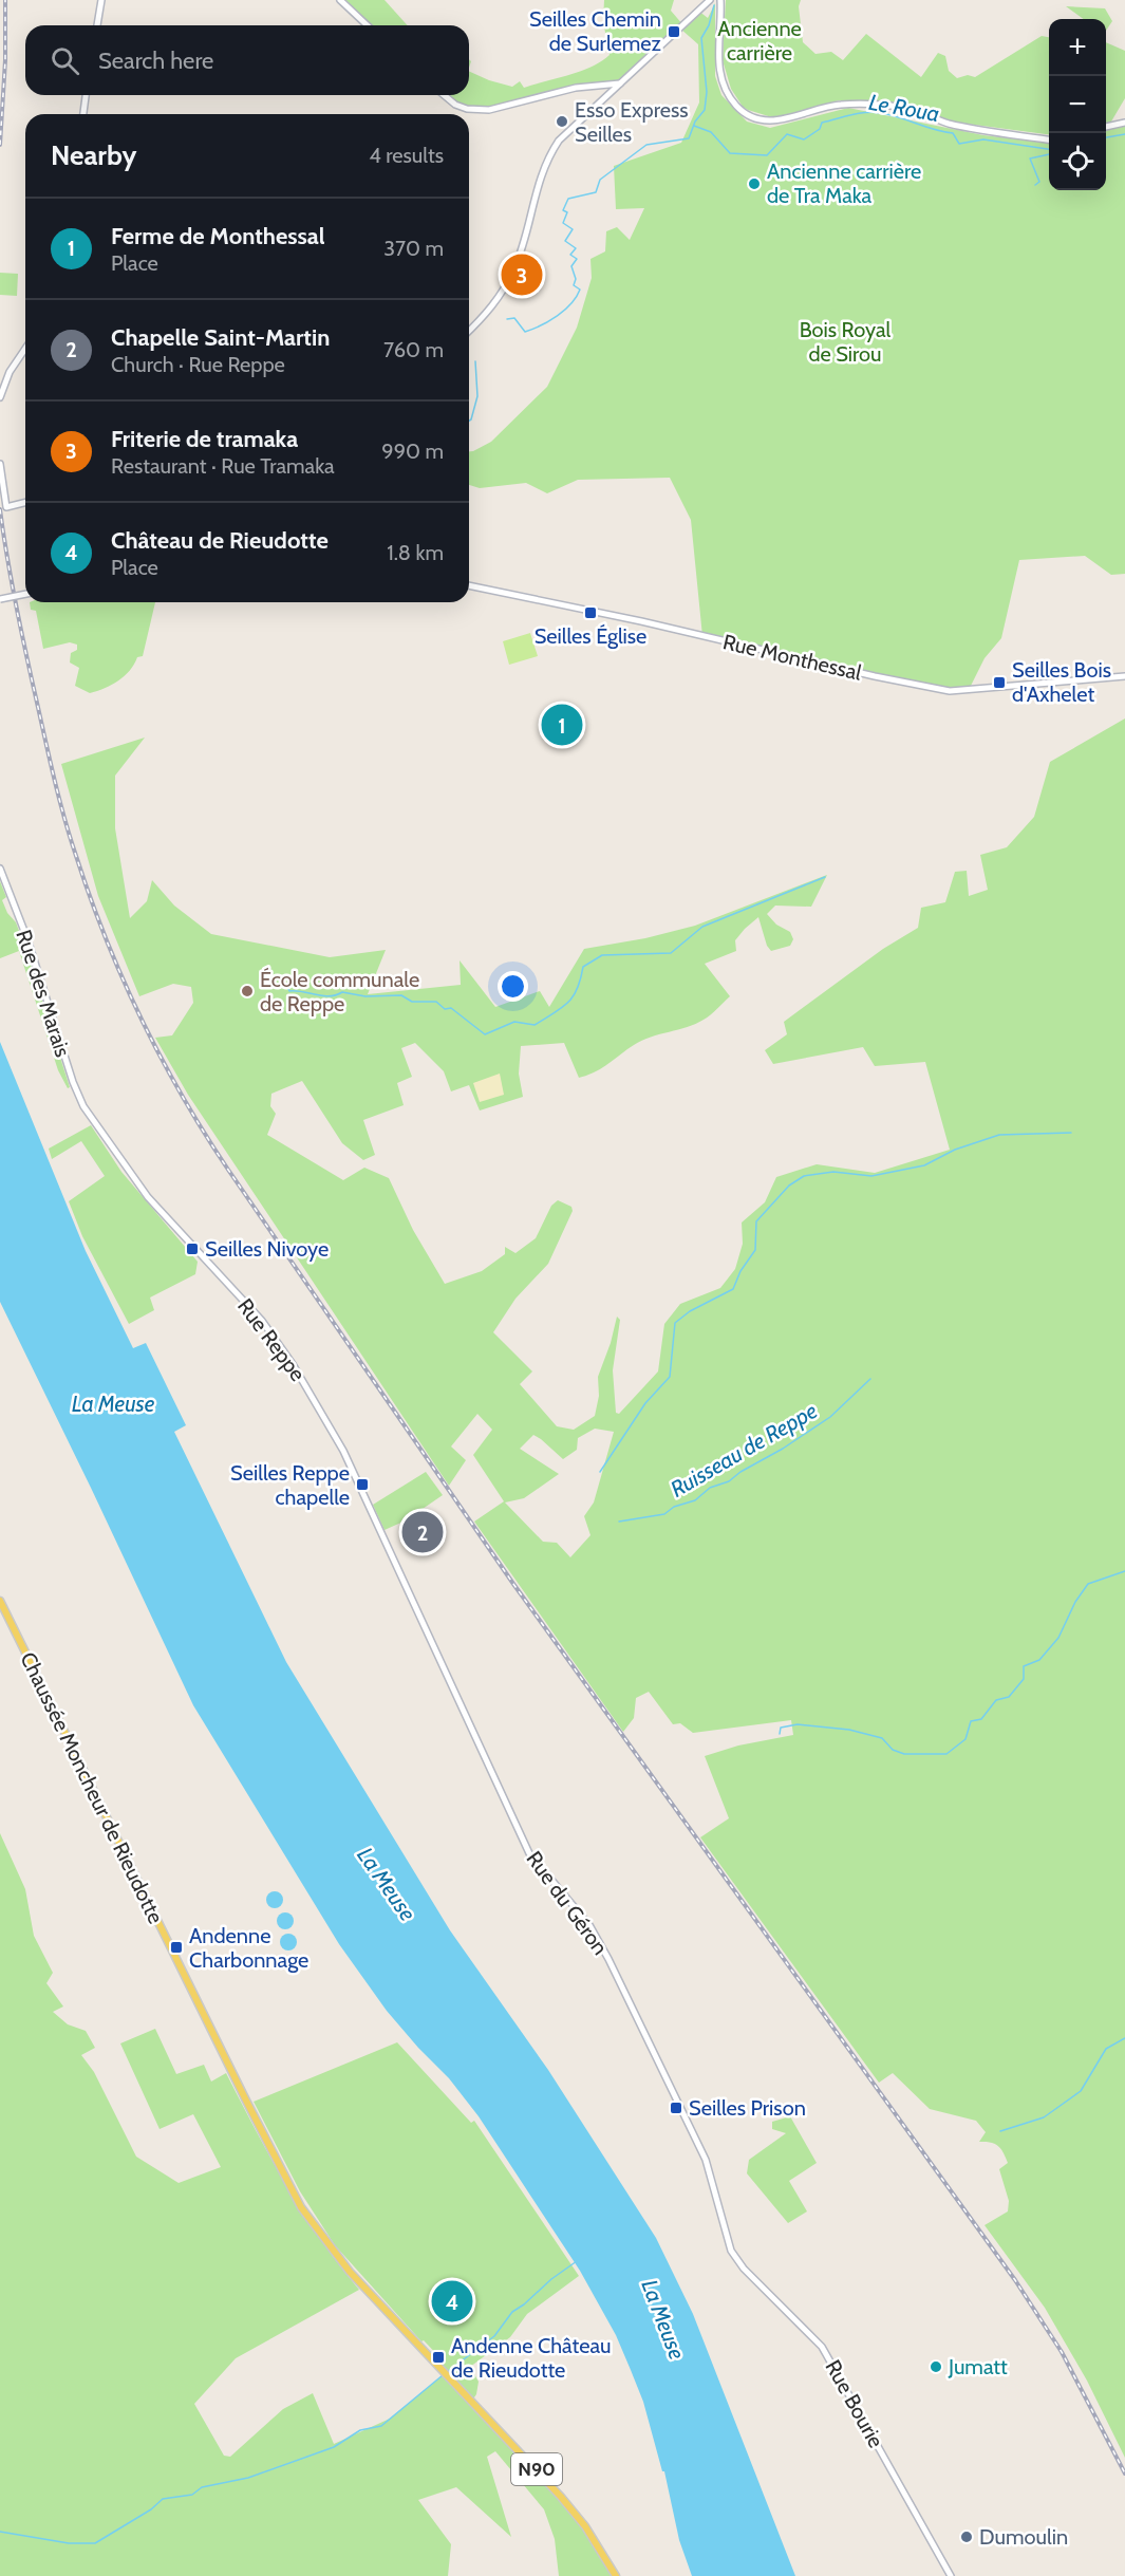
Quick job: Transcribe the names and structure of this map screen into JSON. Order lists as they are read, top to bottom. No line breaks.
{"streets":{"main road":["Rue Monthessal","Rue des Marais","Rue Reppe","Chaussée Moncheur de Rieudotte","Rue du Géron","Rue Bourie","N90"]},"crossings":[["Rue des Marais","Rue Reppe"],["Rue Reppe","Rue du Géron"],["Rue du Géron","Rue Bourie"]],"water":["Le Roua","La Meuse","Ruisseau de Reppe"],"parks":["Ancienne carrière","Bois Royal de Sirou"],"places":{"transit":["Seilles Chemin de Surlemez","Seilles Église","Seilles Bois d'Axhelet","Seilles Nivoye","Seilles Reppe chapelle","Andenne Charbonnage","Seilles Prison","Andenne Château de Rieudotte"],"other":["Esso Express Seilles","Ancienne carrière de Tra Maka","École communale de Reppe","Jumatt","Dumoulin"]},"page":{"map_buttons":["+","−"],"search":"Search here","heading":["Nearby","4 results"],"list":[{"mark":"1","name":"Ferme de Monthessal","note":"Place","value":"370 m"},{"mark":"2","name":"Chapelle Saint-Martin","note":"Church · Rue Reppe","value":"760 m"},{"mark":"3","name":"Friterie de tramaka","note":"Restaurant · Rue Tramaka","value":"990 m"},{"mark":"4","name":"Château de Rieudotte","note":"Place","value":"1.8 km"}],"pins":["3","1","2","4"]}}
